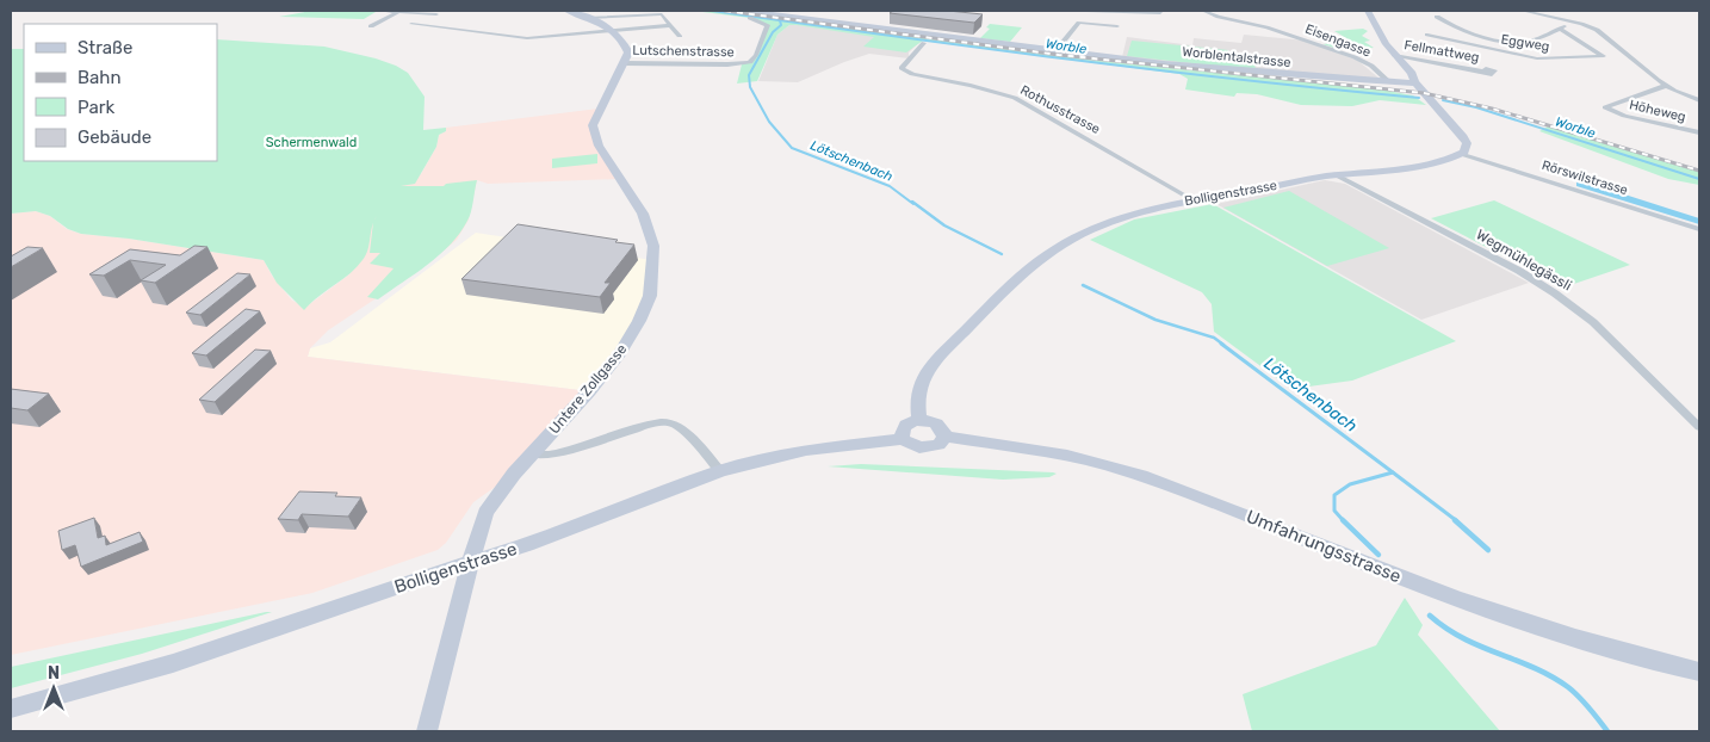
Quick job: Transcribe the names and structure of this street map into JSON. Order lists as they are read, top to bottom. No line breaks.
{"streets":{"main road":["Worblentalstrasse","Bolligenstrasse","Untere Zollgasse","Umfahrungsstrasse"],"street":["Eisengasse","Eggweg","Lutschenstrasse","Fellmattweg","Rothusstrasse","Höheweg","Rörswilstrasse","Wegmühlegässli"]},"crossings":[["Eisengasse","Worblentalstrasse"],["Lutschenstrasse","Worblentalstrasse"],["Lutschenstrasse","Untere Zollgasse"],["Rothusstrasse","Bolligenstrasse"],["Rörswilstrasse","Bolligenstrasse"],["Bolligenstrasse","Wegmühlegässli"],["Bolligenstrasse","Untere Zollgasse"],["Bolligenstrasse","Umfahrungsstrasse"]],"water":["Worble","Lötschenbach"],"parks":["Schermenwald"],"legend":["Straße","Bahn","Park","Gebäude"],"north":"top"}
